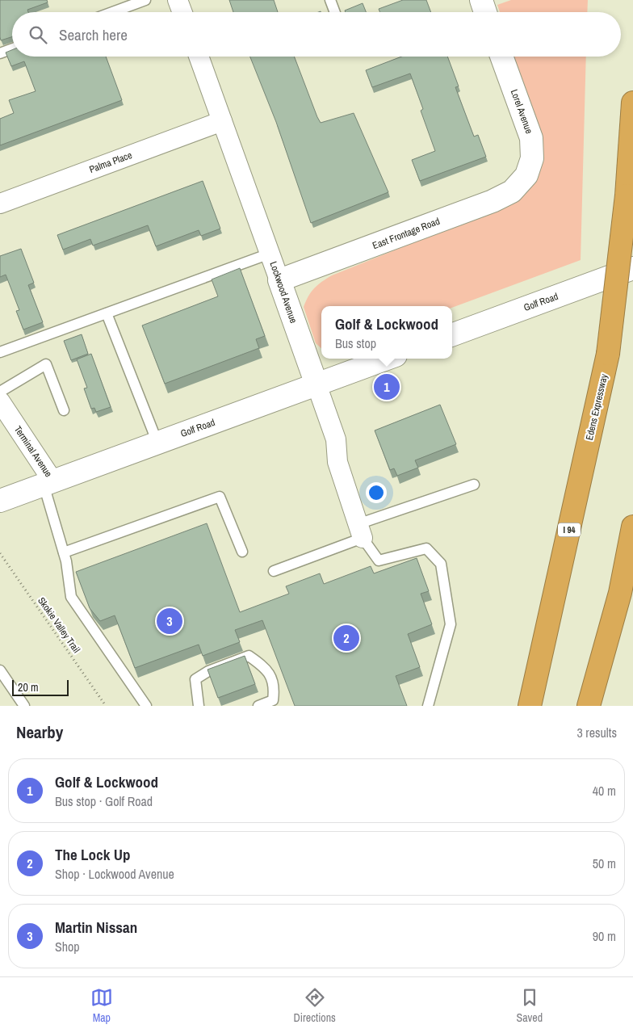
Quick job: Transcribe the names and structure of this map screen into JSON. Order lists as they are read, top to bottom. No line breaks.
{"streets":{"highway":["Edens Expressway","I 94"],"main road":["Lorel Avenue","East Frontage Road","Lockwood Avenue","Golf Road"],"street":["Palma Place","Terminal Avenue"],"path":["Skokie Valley Trail"]},"crossings":[["Lorel Avenue","East Frontage Road"],["Palma Place","Lockwood Avenue"],["East Frontage Road","Lockwood Avenue"],["Lockwood Avenue","Golf Road"],["Golf Road","Terminal Avenue"]],"scale_bar":"20 m","page":{"search":"Search here","popup":["Golf & Lockwood","Bus stop"],"pins":["1","3","2"],"scale":"20 m","heading":["Nearby","3 results"],"list":[{"mark":"1","name":"Golf & Lockwood","note":"Bus stop · Golf Road","value":"40 m"},{"mark":"2","name":"The Lock Up","note":"Shop · Lockwood Avenue","value":"50 m"},{"mark":"3","name":"Martin Nissan","note":"Shop","value":"90 m"}],"nav":["Map","Directions","Saved"]}}
